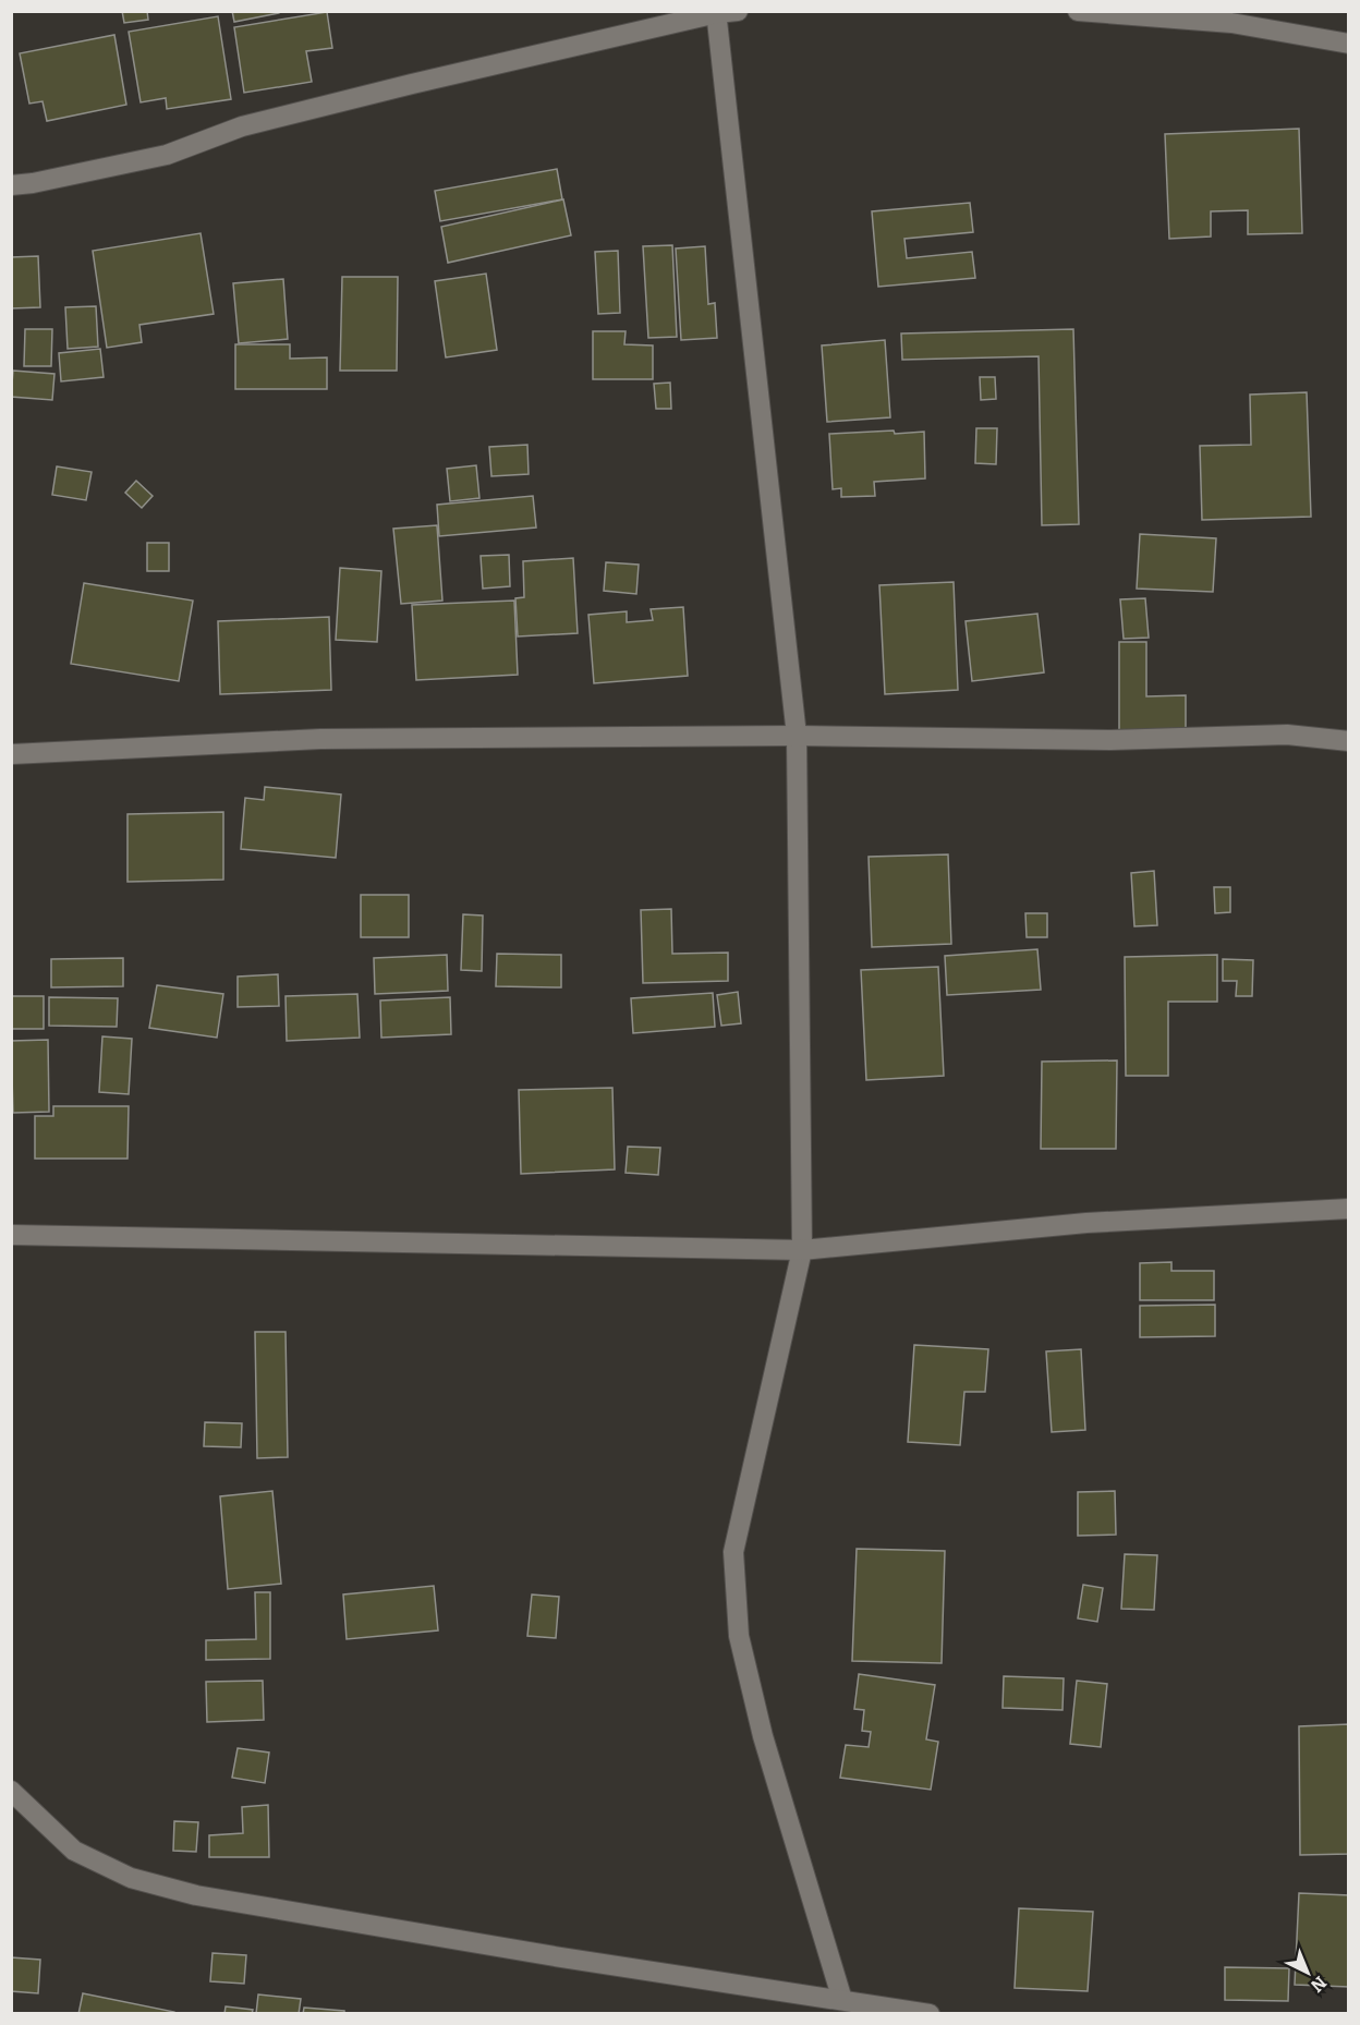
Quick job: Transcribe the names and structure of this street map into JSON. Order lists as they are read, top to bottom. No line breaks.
{"north":"bottom right"}
